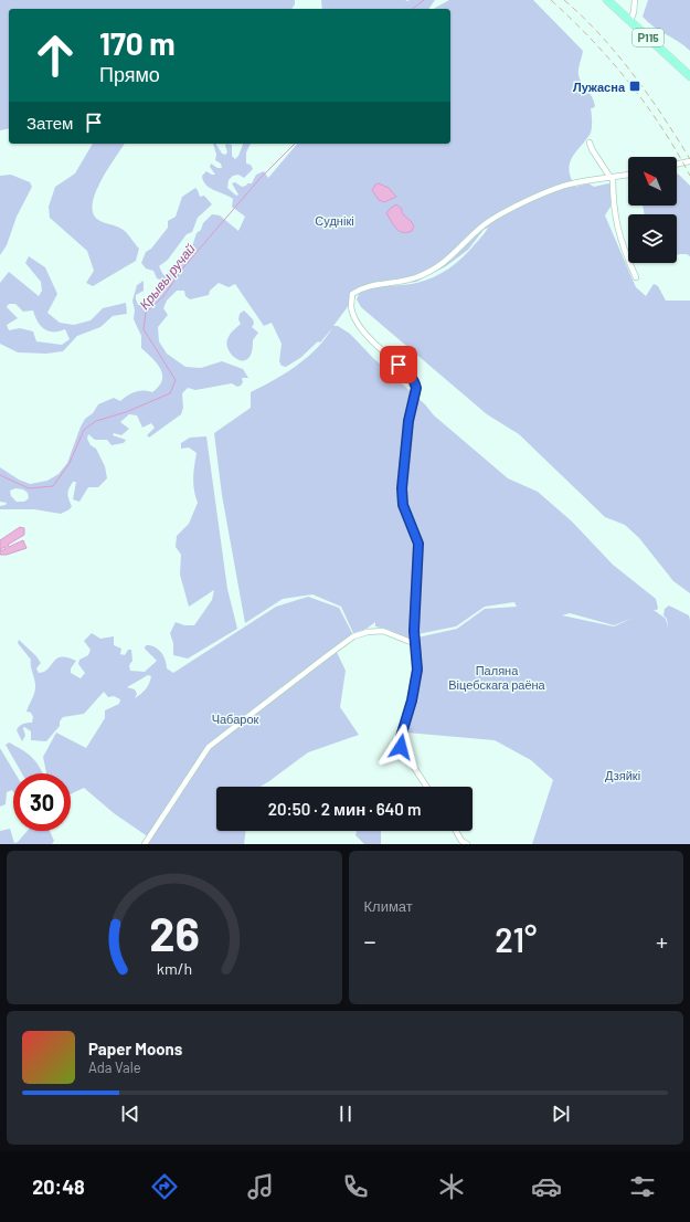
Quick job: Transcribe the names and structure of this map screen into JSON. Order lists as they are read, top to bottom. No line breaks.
{"streets":{"main road":["Р115"]},"water":["Крывы ручай"],"parks":["Суднікі","Паляна Віцебскага раёна","Чабарок","Дзяйкі"],"places":{"transit":["Лужасна"]},"north":"top left","page":{"turn":["170 m","Прямо"],"then":"Затем","limit":"30","trip":"20:50 · 2 мин · 640 m","tile":"Климат","heat":["−","21°","+"],"song":["Paper Moons","Ada Vale"],"tabs":"20:48","gauge":["26","km/h"]}}
